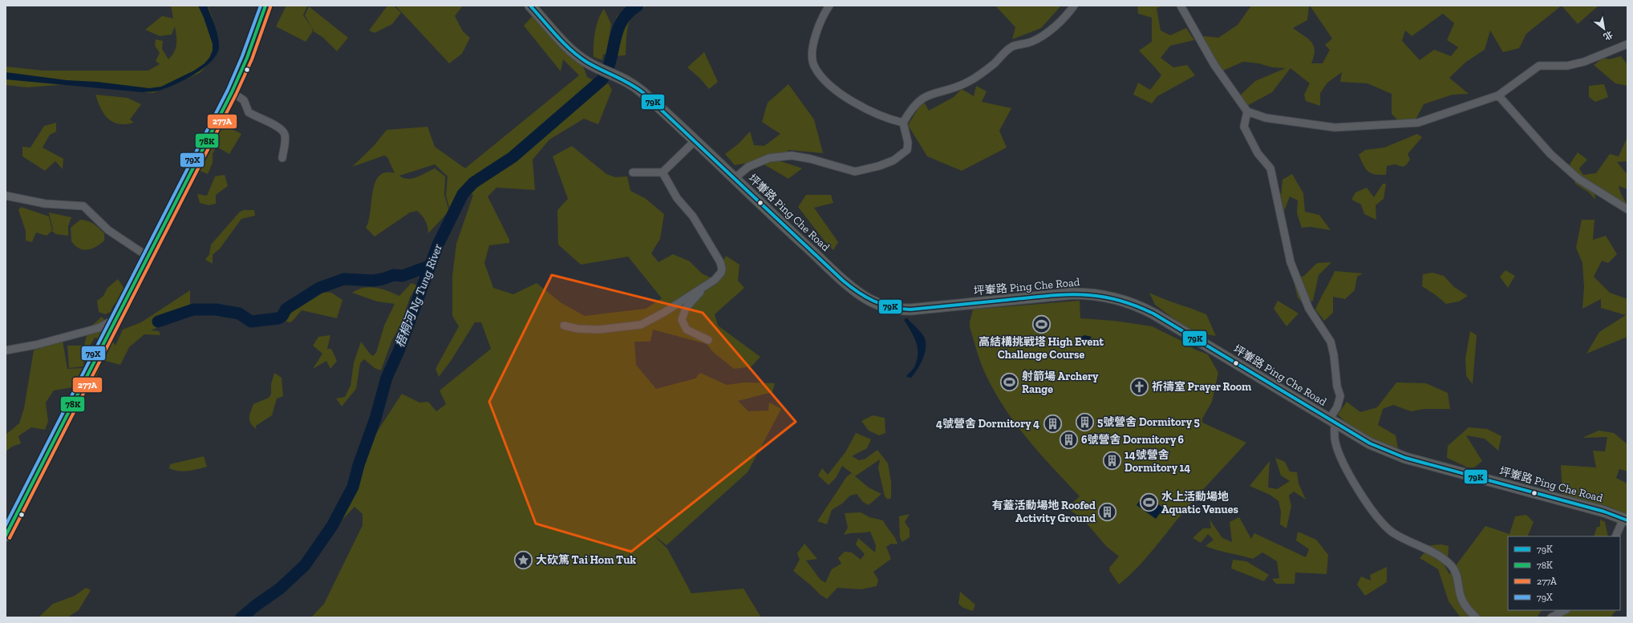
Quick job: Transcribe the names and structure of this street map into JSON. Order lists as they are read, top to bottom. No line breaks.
{"streets":{"street":["坪輋路 Ping Che Road"]},"water":["梧桐河 Ng Tung River"],"places":{"sports":["高結構挑戰塔 High Event Challenge Course","射箭場 Archery Range","水上活動場地 Aquatic Venues"],"church":["祈禱室 Prayer Room"],"building":["5號營舍 Dormitory 5","4號營舍 Dormitory 4","6號營舍 Dormitory 6","14號營舍 Dormitory 14","有蓋活動場地 Roofed Activity Ground"],"place":["大砍篤 Tai Hom Tuk"]},"lines":["transit line 79K","transit line 78K","transit line 79X","transit line 277A"],"legend":["79K","78K","277A","79X"],"north":"bottom right"}
